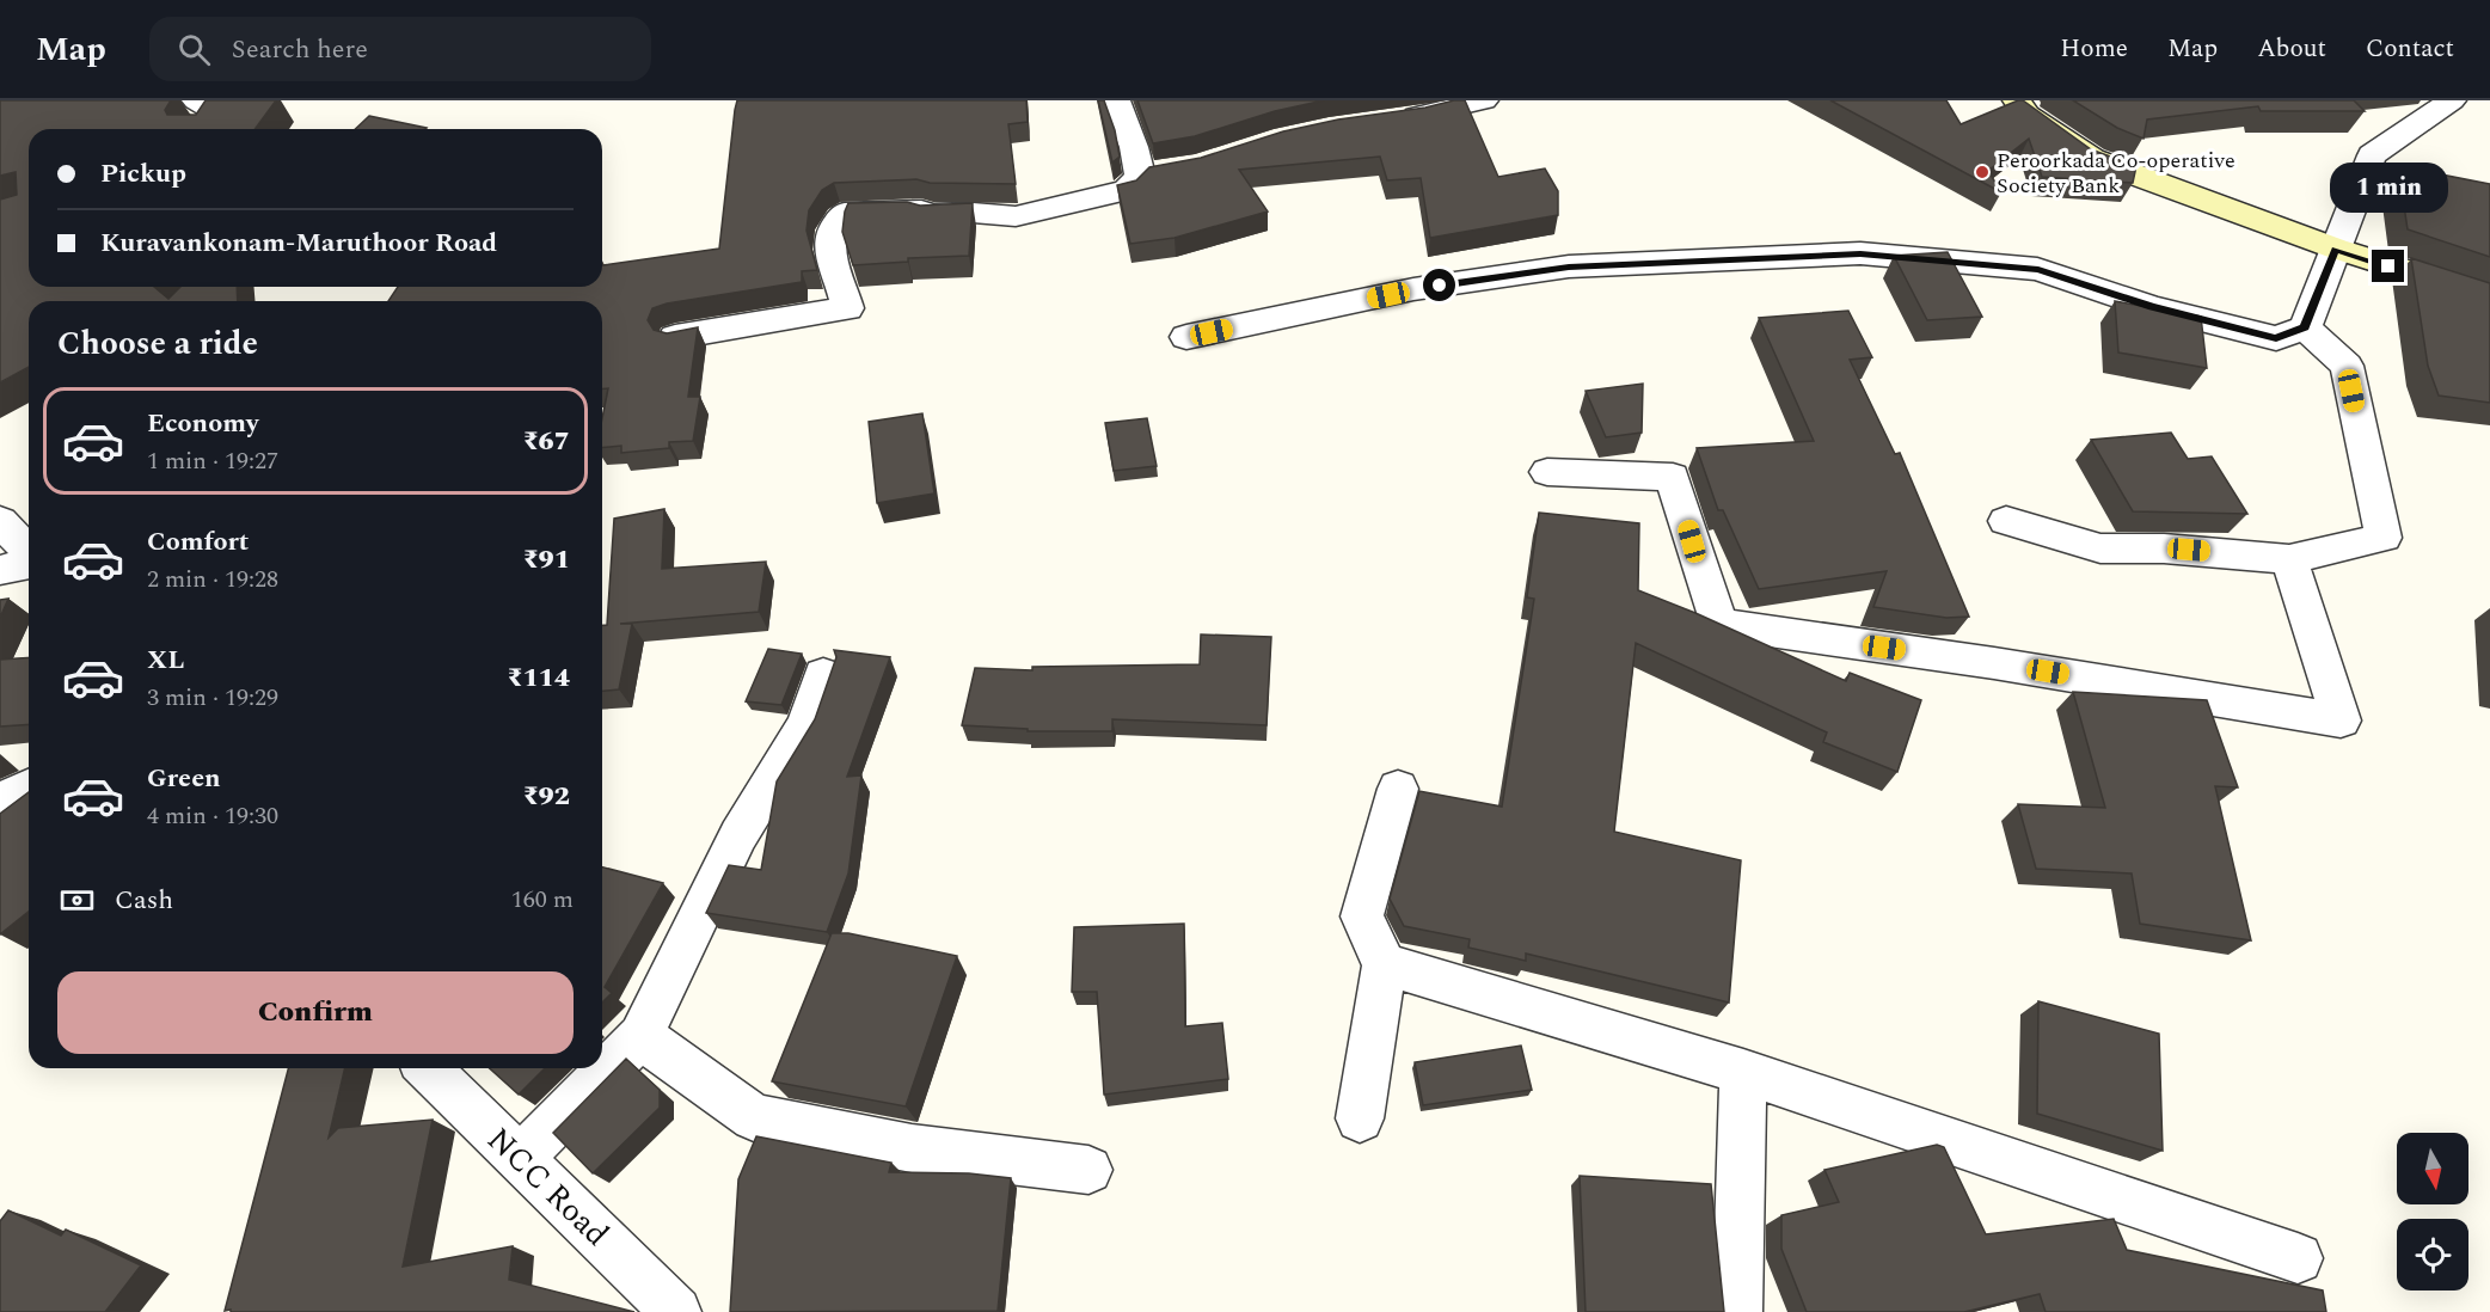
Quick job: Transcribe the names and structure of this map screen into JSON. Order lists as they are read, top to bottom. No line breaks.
{"streets":{"street":["NCC Road"]},"places":["Peroorkada Co-operative Society Bank"],"north":"bottom","page":{"header":"Map","search":"Search here","nav":["Home","Map","About","Contact"],"banner":["Pickup","Kuravankonam-Maruthoor Road"],"bubble":"1 min","heading":"Choose a ride","list":[{"name":"Economy","note":"1 min · 19:27","value":"₹67"},{"name":"Comfort","note":"2 min · 19:28","value":"₹91"},{"name":"XL","note":"3 min · 19:29","value":"₹114"},{"name":"Green","note":"4 min · 19:30","value":"₹92"}],"pay":["Cash","160 m"],"buttons":"Confirm"}}
